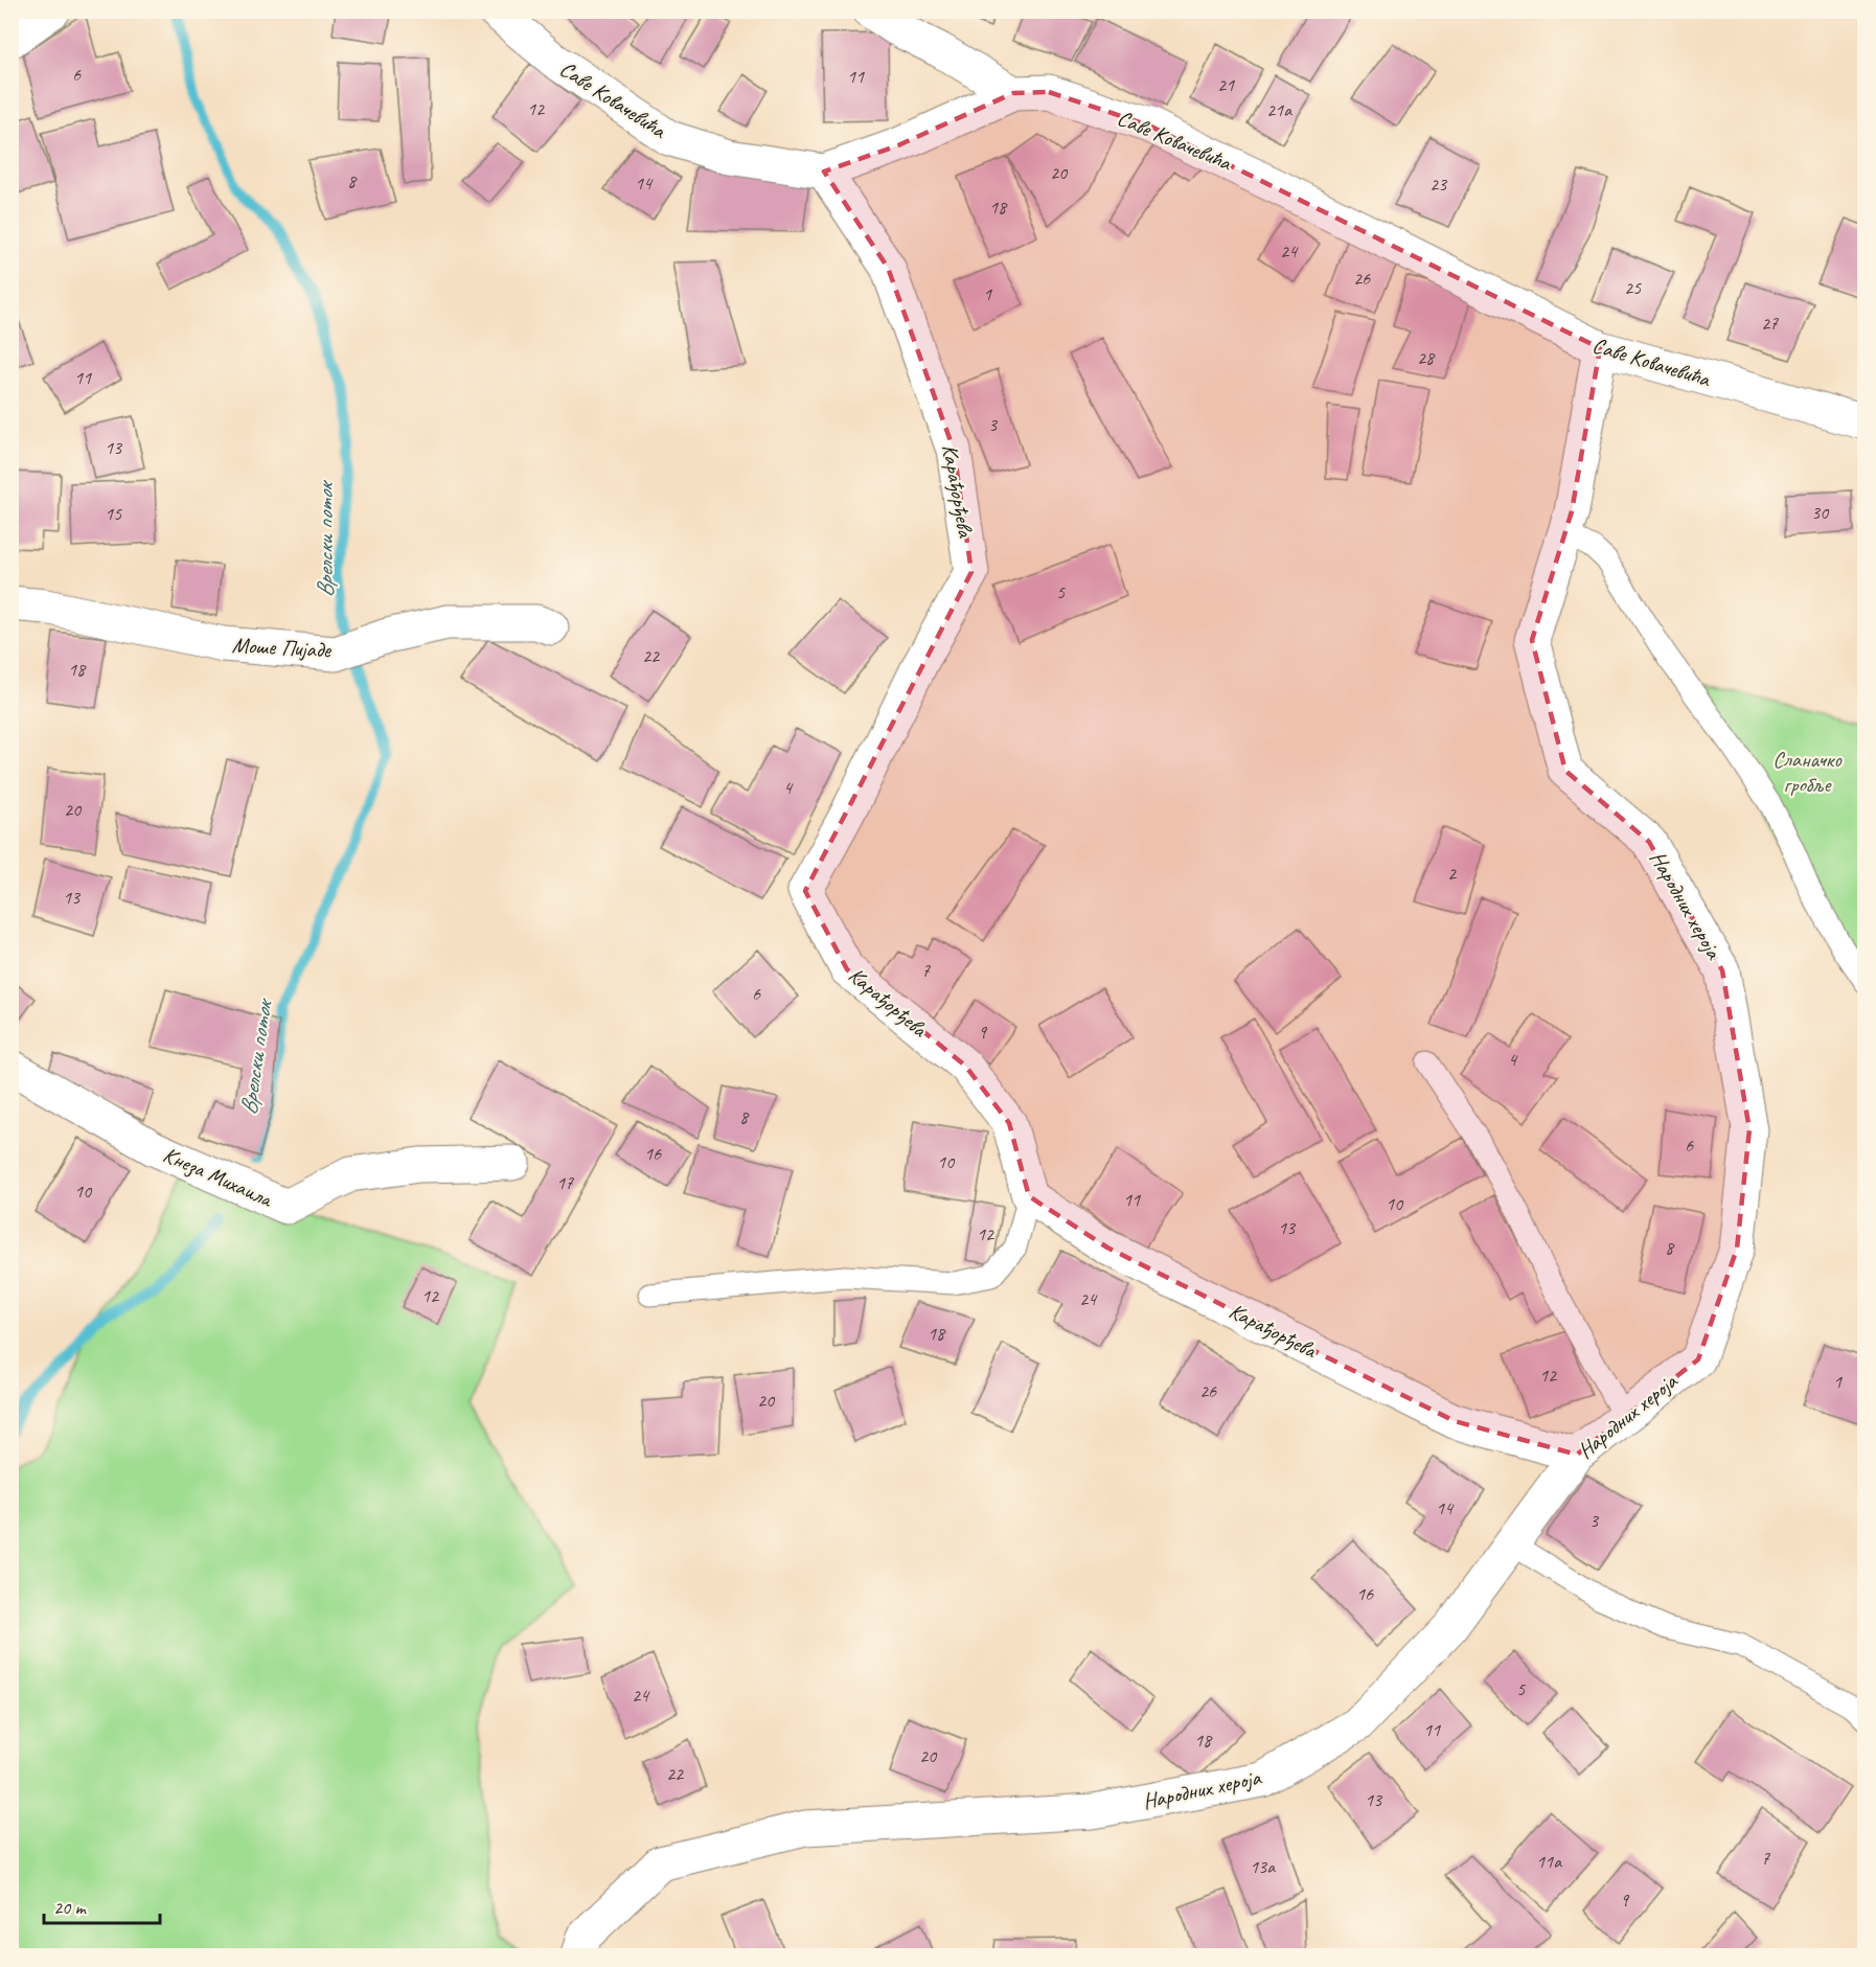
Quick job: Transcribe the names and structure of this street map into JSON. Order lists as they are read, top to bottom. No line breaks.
{"streets":{"street":["Саве Ковачевића","Карађорђева","Моше Пијаде","Народних хероја","Кнеза Михаила"]},"crossings":[["Саве Ковачевића","Карађорђева"],["Саве Ковачевића","Народних хероја"],["Карађорђева","Народних хероја"]],"water":["Врелски поток"],"parks":["Сланачко гробље"],"house_numbers":["6","11","21","12","21a","20","8","14","23","18","24","26","25","1","27","28","11","3","13","30","15","5","22","18","4","20","2","13","7","6","9","4","8","6","16","10","17","10","11","10","13","12","8","12","24","18","12","1","26","20","14","3","16","5","24","11","18","20","22","13","7","11a","13a","9"],"scale_bar":"20 m"}
